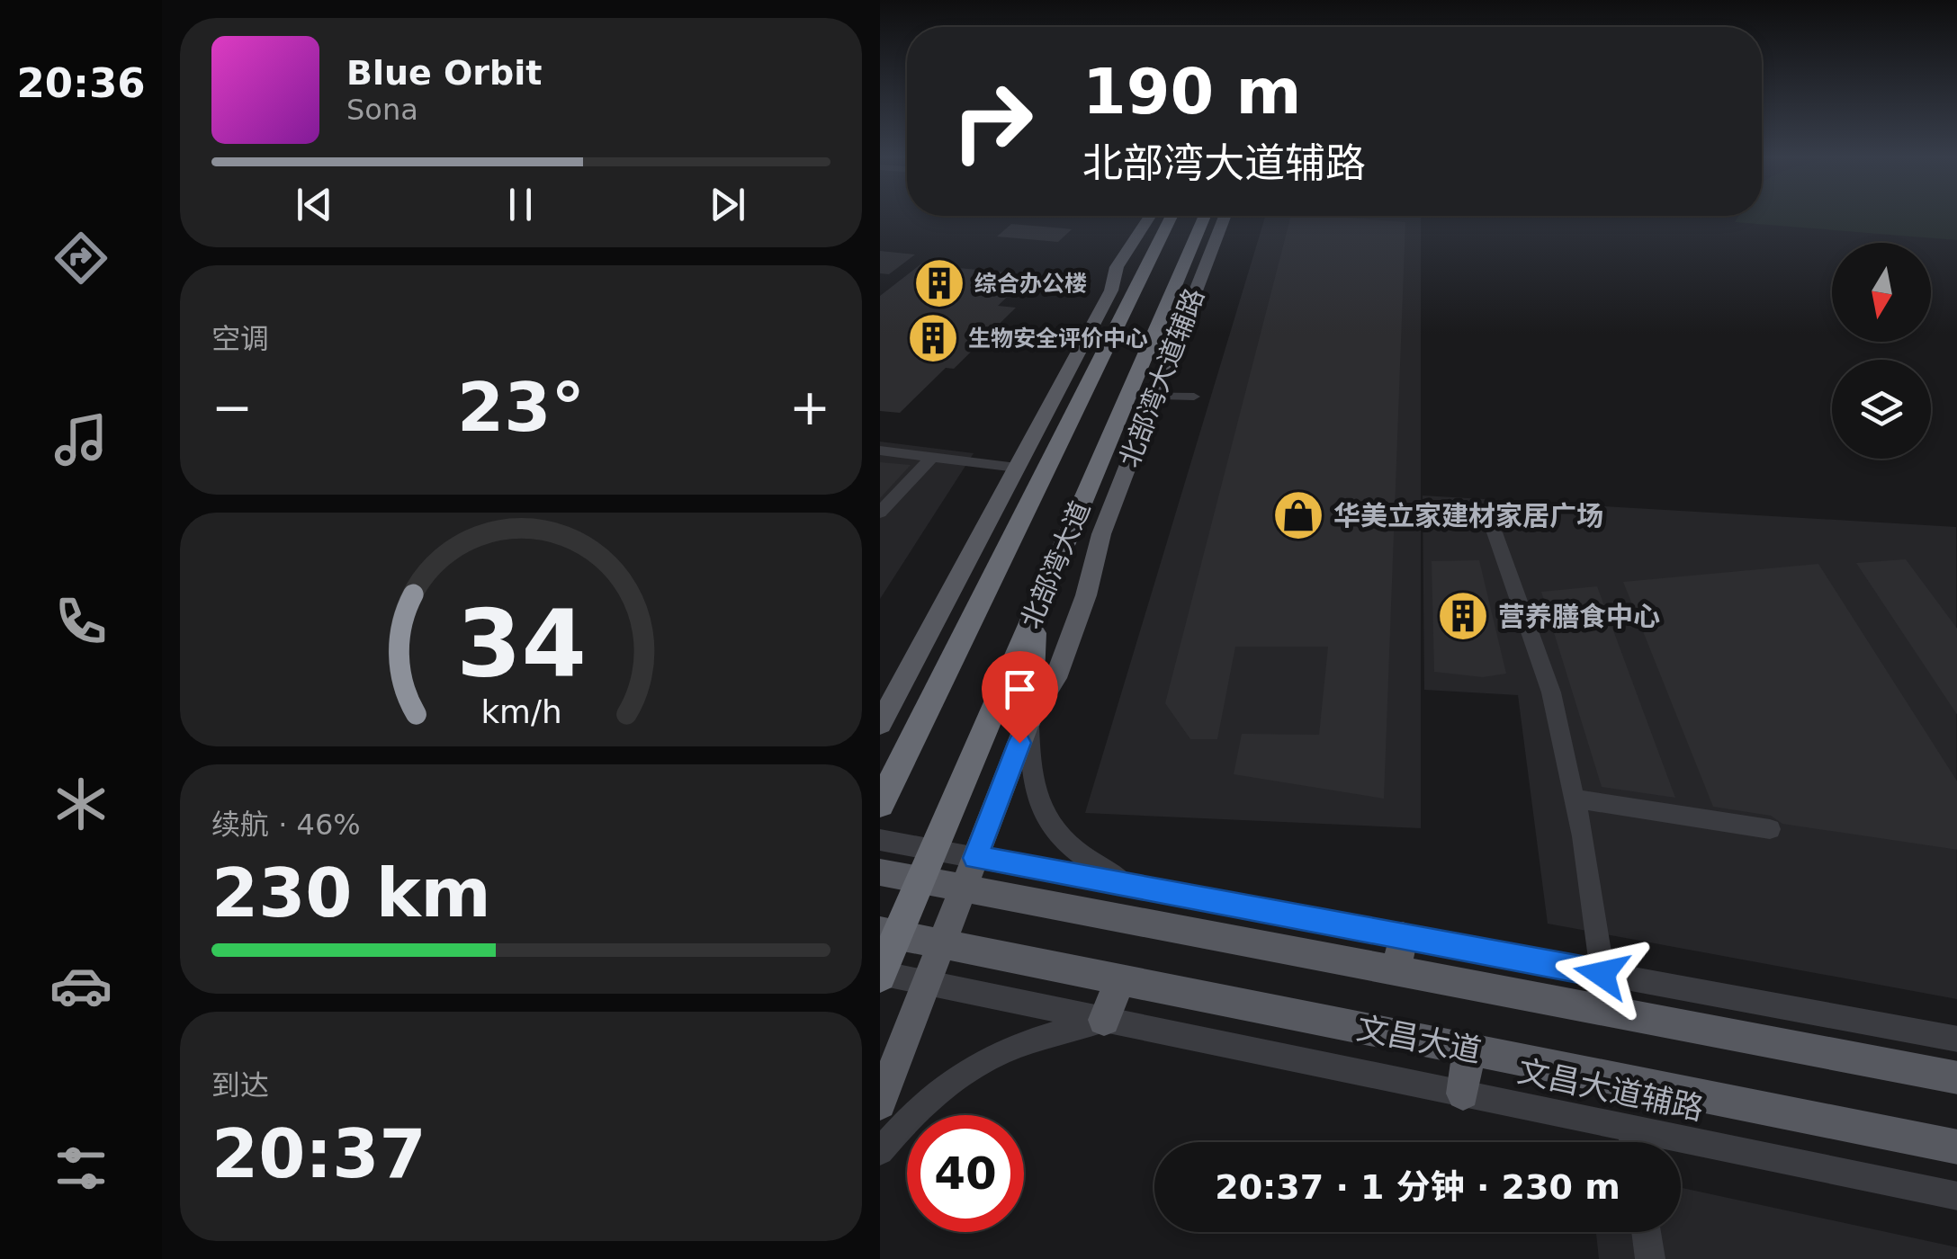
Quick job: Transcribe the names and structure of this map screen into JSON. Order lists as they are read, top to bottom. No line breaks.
{"streets":{"highway":["北部湾大道"],"main road":["北部湾大道辅路","文昌大道"],"street":["文昌大道辅路"]},"crossings":[["北部湾大道辅路","文昌大道"],["北部湾大道辅路","文昌大道辅路"],["北部湾大道","文昌大道"],["北部湾大道","文昌大道辅路"]],"places":{"building":["综合办公楼","生物安全评价中心","营养膳食中心"],"shop":["华美立家建材家居广场"]},"north":"bottom","page":{"tabs":"20:36","turn":["190 m","北部湾大道辅路"],"song":["Blue Orbit","Sona"],"tile":["空调",["续航 · 46%","230 km"],["到达","20:37"]],"heat":["−","23°","+"],"limit":"40","trip":"20:37 · 1 分钟 · 230 m","gauge":["34","km/h"]}}
